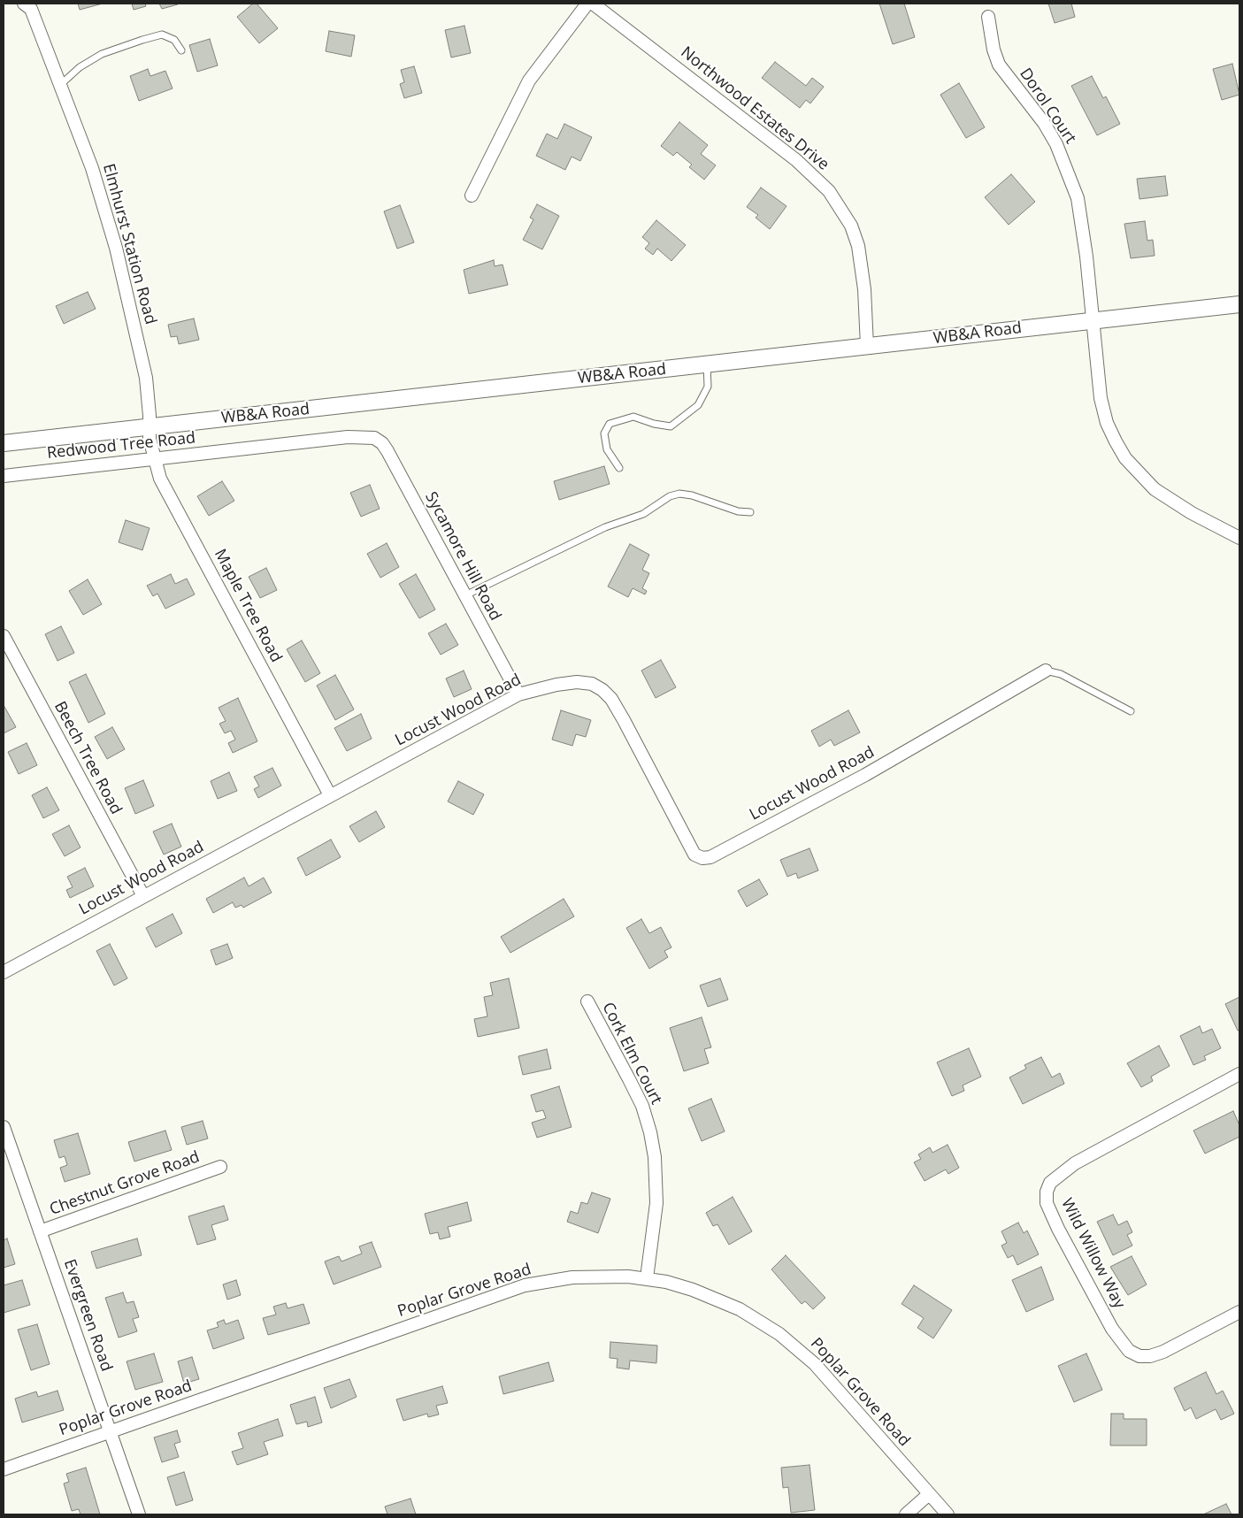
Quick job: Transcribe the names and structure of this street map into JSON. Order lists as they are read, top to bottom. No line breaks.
{"streets":{"street":["Dorol Court","Northwood Estates Drive","Elmhurst Station Road","WB&A Road","Redwood Tree Road","Sycamore Hill Road","Maple Tree Road","Locust Wood Road","Beech Tree Road","Cork Elm Court","Chestnut Grove Road","Wild Willow Way","Poplar Grove Road","Evergreen Road"]},"crossings":[["Dorol Court","WB&A Road"],["Northwood Estates Drive","WB&A Road"],["Elmhurst Station Road","WB&A Road"],["Elmhurst Station Road","Maple Tree Road"],["WB&A Road","Maple Tree Road"],["Redwood Tree Road","Sycamore Hill Road"],["Redwood Tree Road","Maple Tree Road"],["Sycamore Hill Road","Locust Wood Road"],["Maple Tree Road","Locust Wood Road"],["Locust Wood Road","Beech Tree Road"],["Cork Elm Court","Poplar Grove Road"],["Chestnut Grove Road","Evergreen Road"],["Poplar Grove Road","Evergreen Road"]]}
